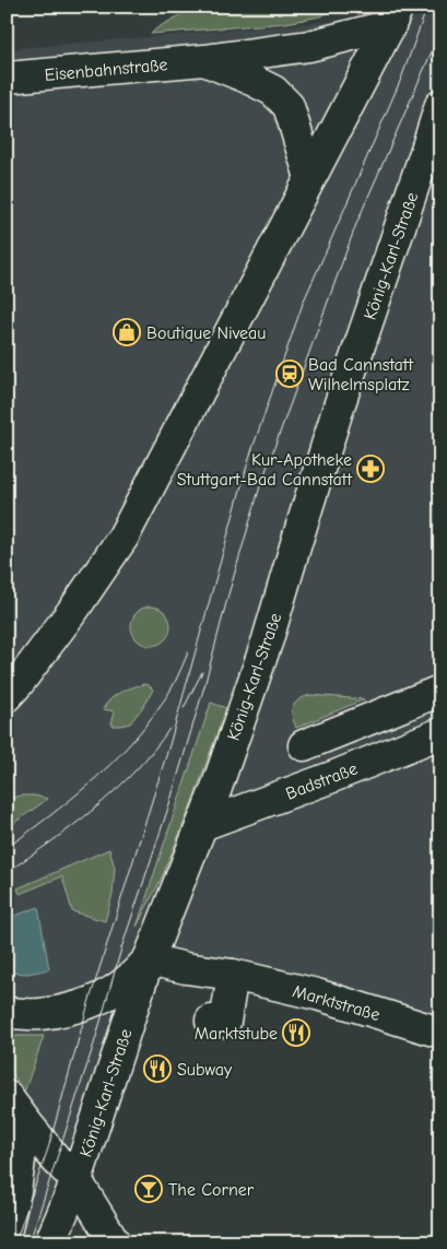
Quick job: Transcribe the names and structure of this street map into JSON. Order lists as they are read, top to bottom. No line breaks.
{"streets":{"main road":["Eisenbahnstraße","König-Karl-Straße","Badstraße","Marktstraße"]},"crossings":[["König-Karl-Straße","Badstraße"],["König-Karl-Straße","Marktstraße"]],"places":{"shop":["Boutique Niveau"],"station":["Bad Cannstatt Wilhelmsplatz"],"pharmacy":["Kur-Apotheke Stuttgart-Bad Cannstatt"],"restaurant":["Marktstube","Subway"],"bar":["The Corner"]}}
